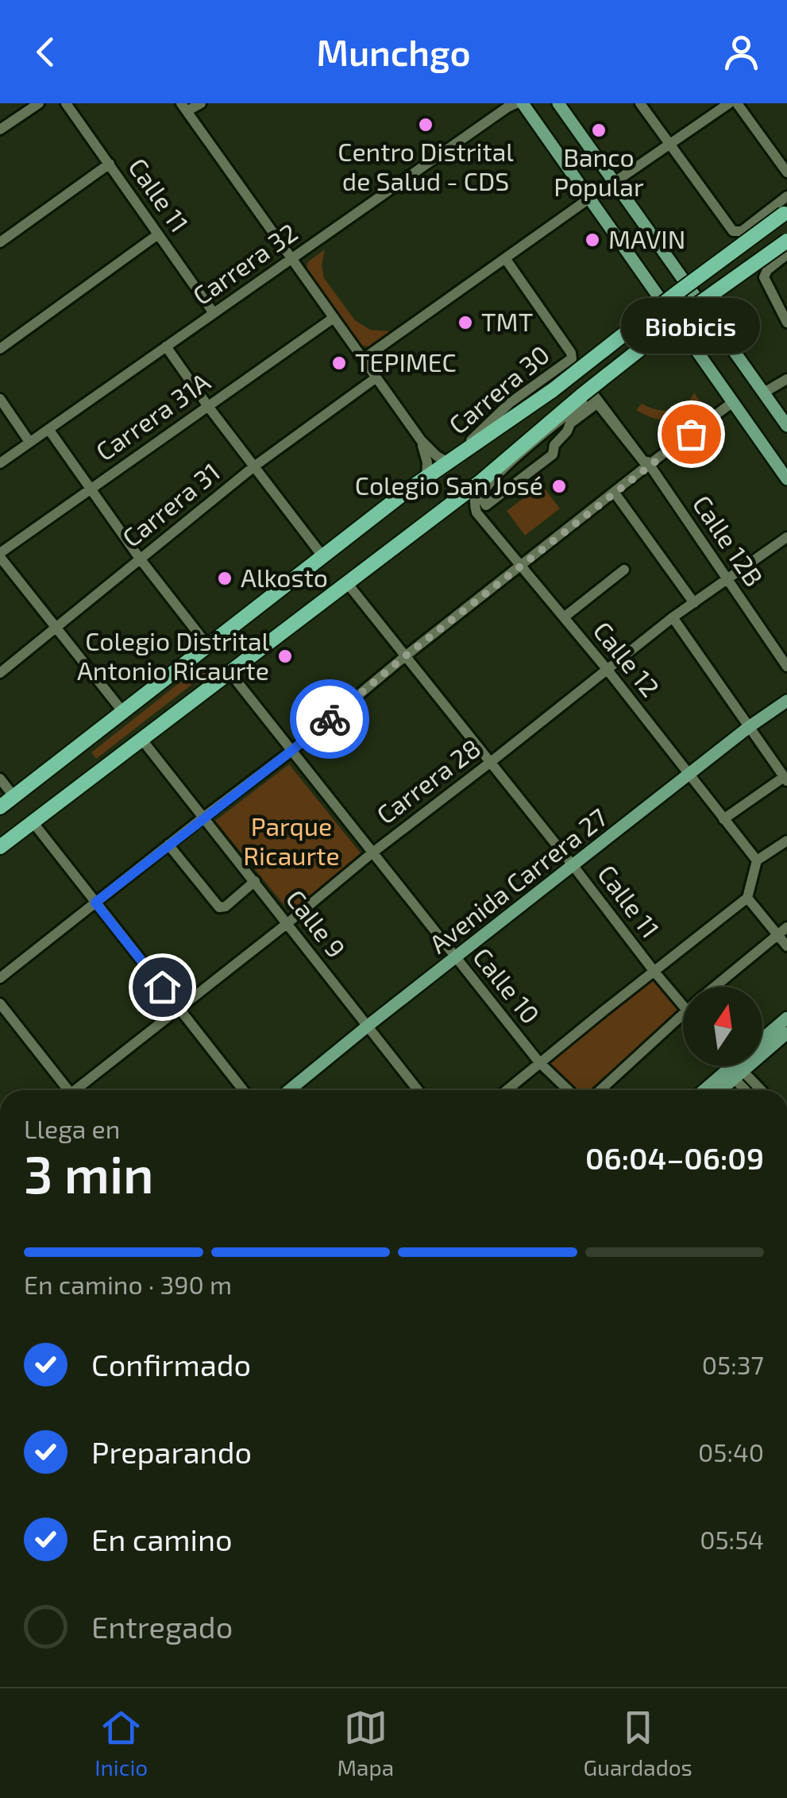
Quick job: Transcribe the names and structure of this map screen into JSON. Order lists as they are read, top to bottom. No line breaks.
{"streets":{"main road":["Avenida Carrera 27"],"street":["Calle 11","Carrera 32","Carrera 30","Carrera 31A","Carrera 31","Calle 12B","Calle 12","Carrera 28","Calle 9","Calle 10"]},"crossings":[["Calle 11","Carrera 32"],["Calle 11","Carrera 28"],["Calle 11","Avenida Carrera 27"],["Calle 12B","Carrera 28"],["Calle 12","Carrera 28"],["Calle 12","Avenida Carrera 27"],["Carrera 28","Calle 9"],["Carrera 28","Calle 10"],["Avenida Carrera 27","Calle 9"],["Avenida Carrera 27","Calle 10"]],"parks":["Parque Ricaurte"],"places":["Centro Distrital de Salud - CDS","Banco Popular","MAVIN","TMT","TEPIMEC","Biobicis","Colegio San José","Alkosto","Colegio Distrital Antonio Ricaurte"],"north":"top","page":{"header":"Munchgo","bubble":"Biobicis","heading":["3 min","Llega en","06:04–06:09"],"bar":"En camino · 390 m","list":[["Confirmado","05:37"],["Preparando","05:40"],["En camino","05:54"],"Entregado"],"tabs":["Inicio","Mapa","Guardados"]}}
